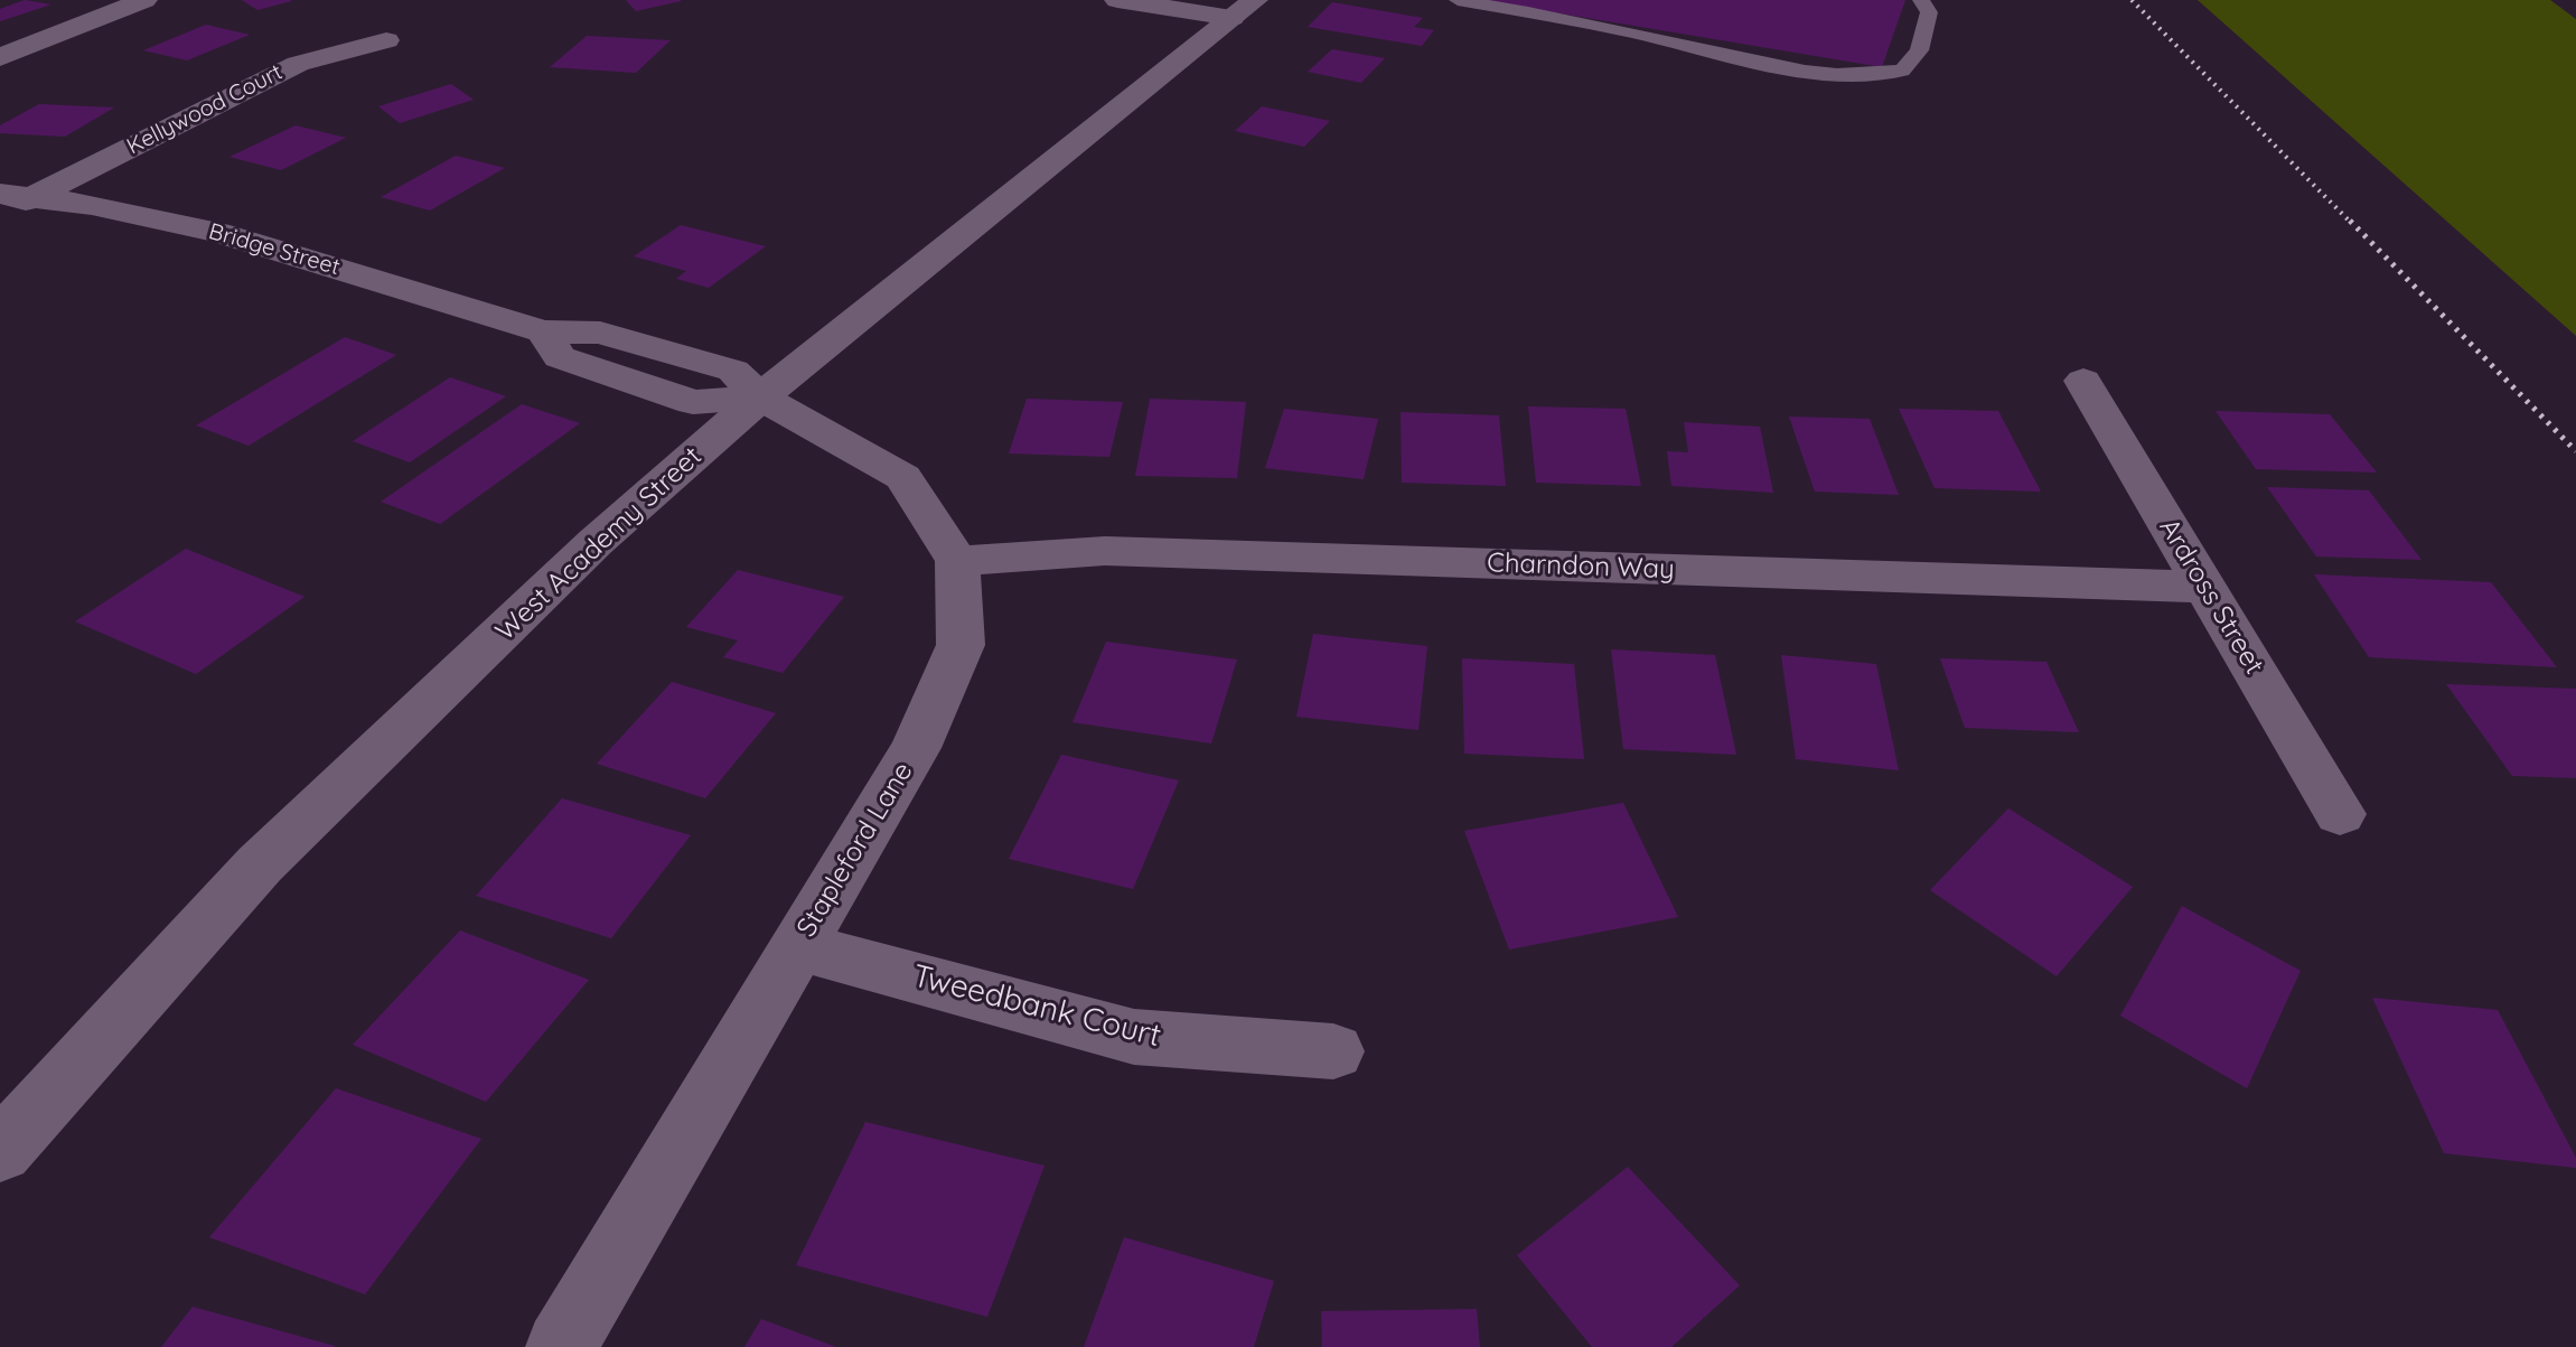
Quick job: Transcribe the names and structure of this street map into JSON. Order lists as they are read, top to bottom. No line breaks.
{"streets":{"street":["Kellywood Court","Bridge Street","West Academy Street","Charndon Way","Ardross Street","Stapleford Lane","Tweedbank Court"]},"crossings":[["Kellywood Court","Bridge Street"],["Bridge Street","West Academy Street"],["Charndon Way","Ardross Street"],["Charndon Way","Stapleford Lane"],["Stapleford Lane","Tweedbank Court"]]}
